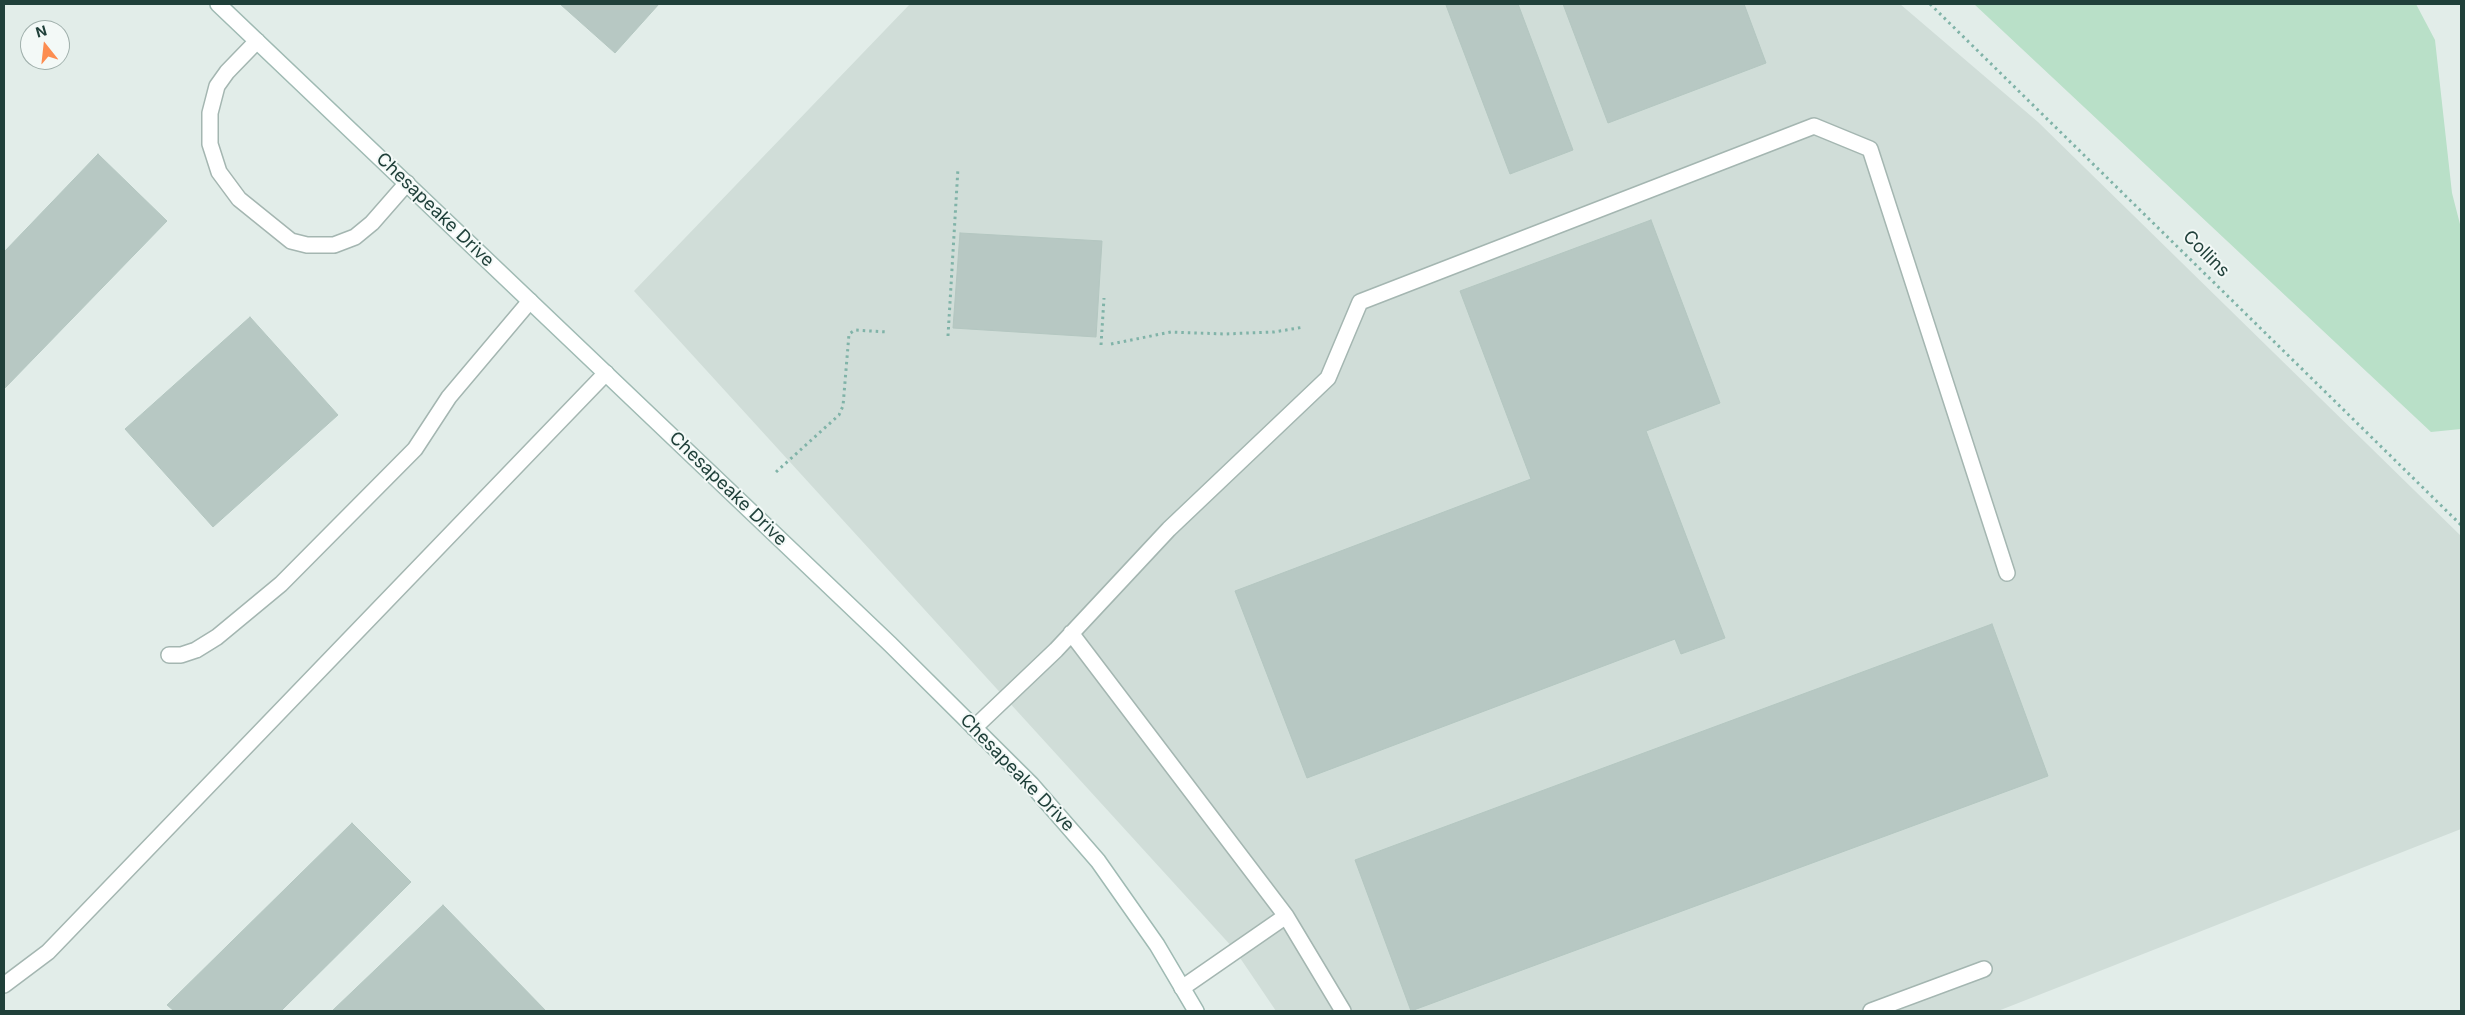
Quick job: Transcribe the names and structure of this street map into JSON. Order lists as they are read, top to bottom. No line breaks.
{"streets":{"street":["Chesapeake Drive"],"path":["Collins"]},"north":"top"}
